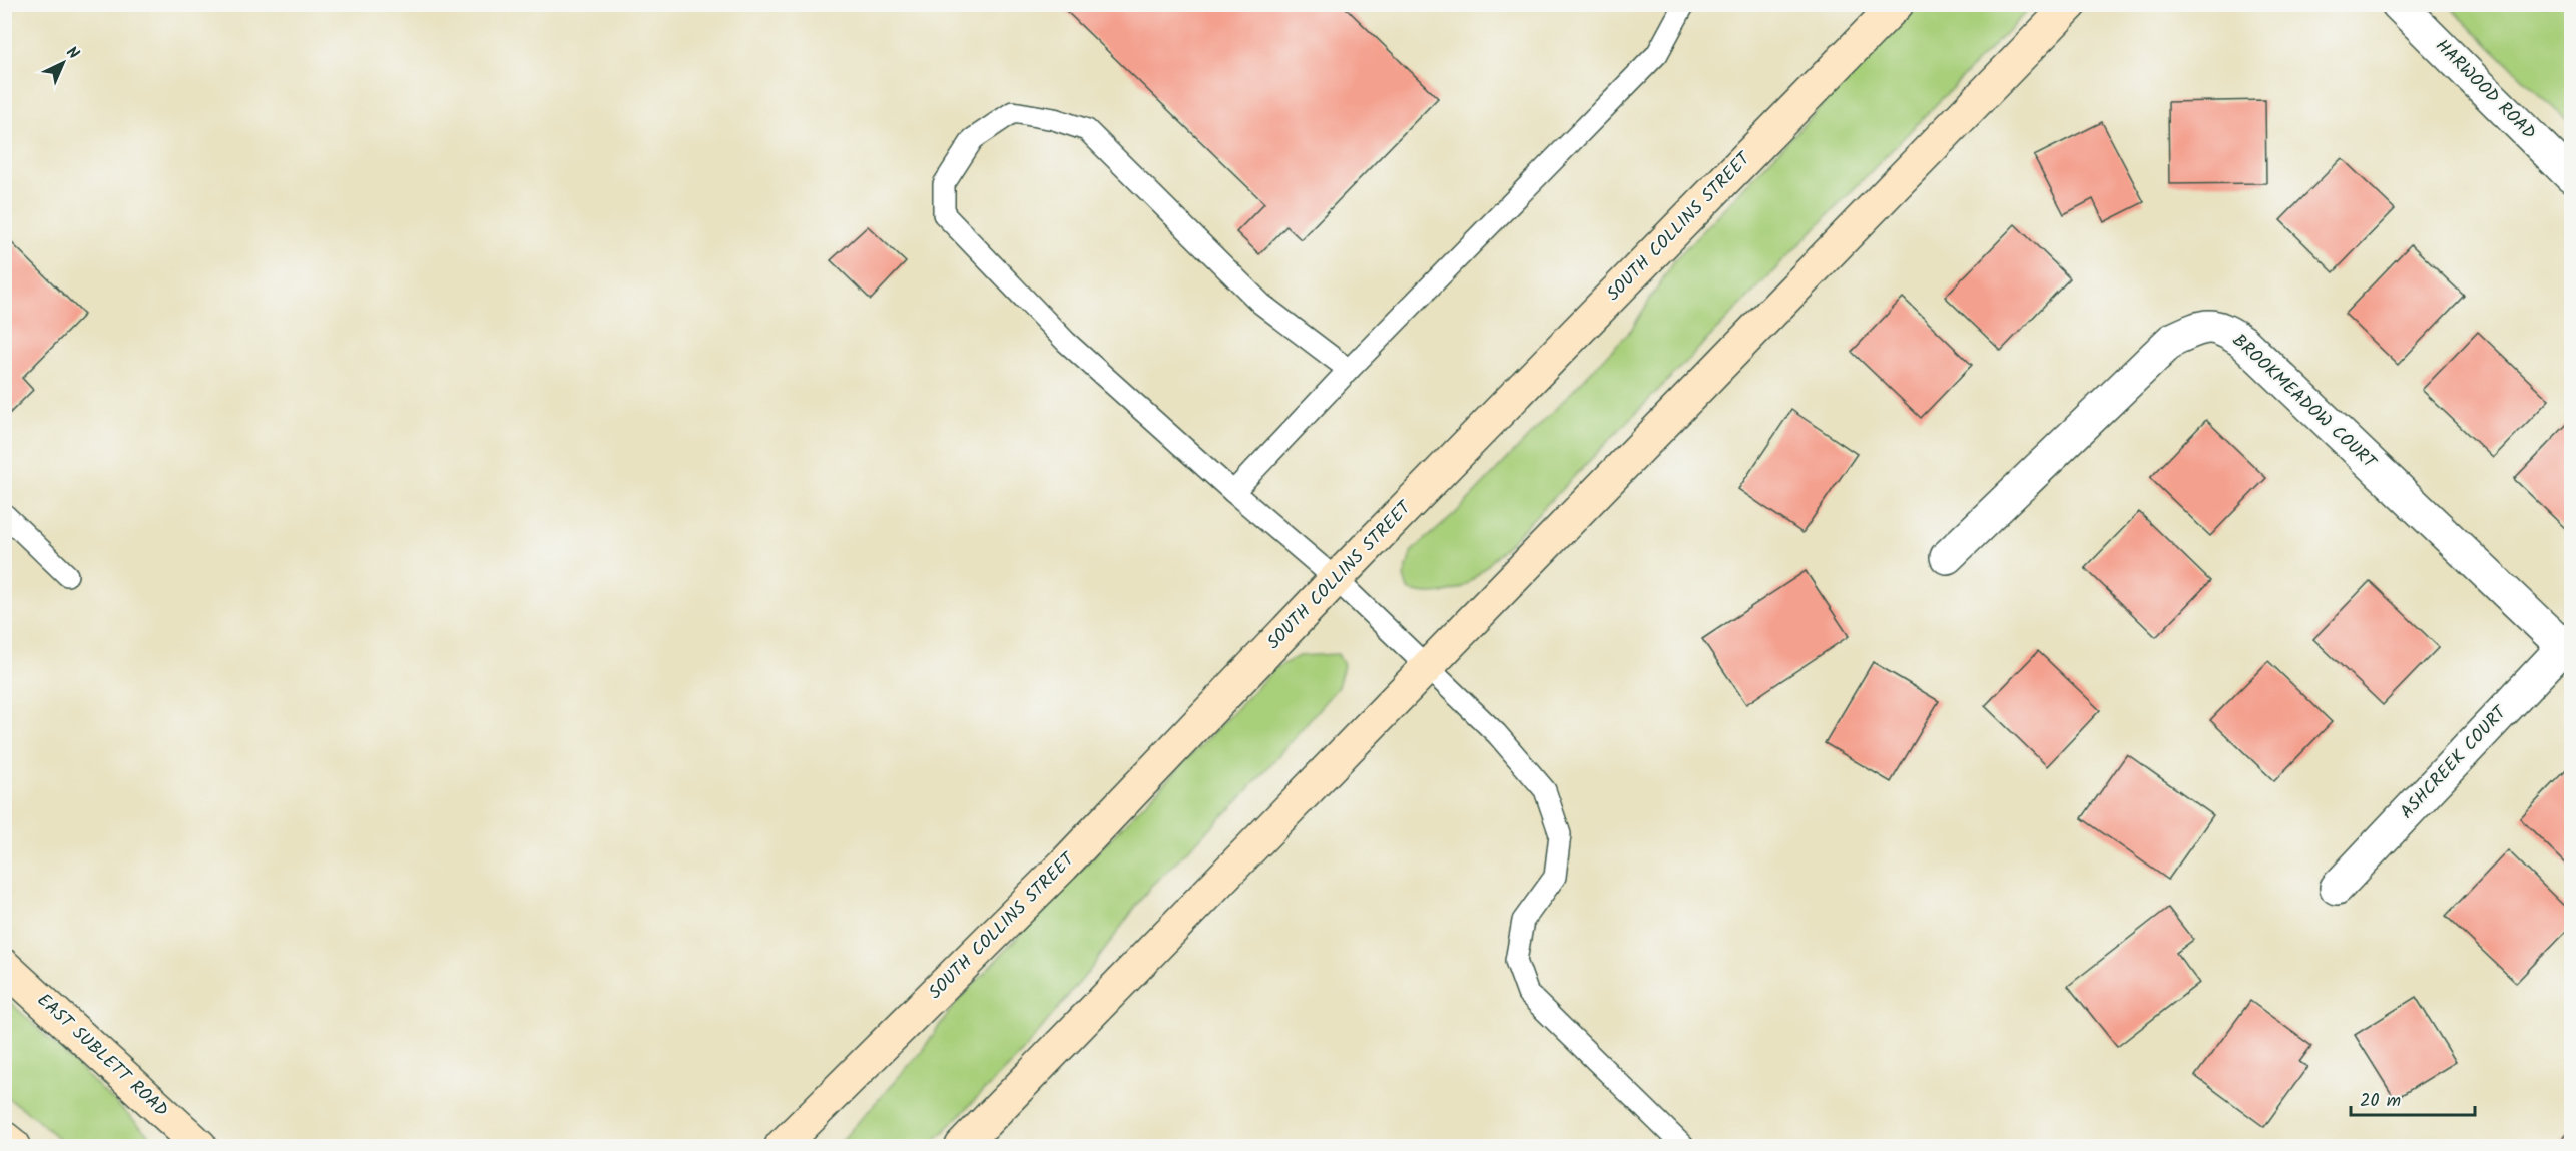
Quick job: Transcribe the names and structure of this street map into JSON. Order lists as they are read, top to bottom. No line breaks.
{"streets":{"main road":["SOUTH COLLINS STREET","EAST SUBLETT ROAD"],"street":["HARWOOD ROAD","BROOKMEADOW COURT","ASHCREEK COURT"]},"crossings":[["BROOKMEADOW COURT","ASHCREEK COURT"]],"scale_bar":"20 m","north":"top right"}
